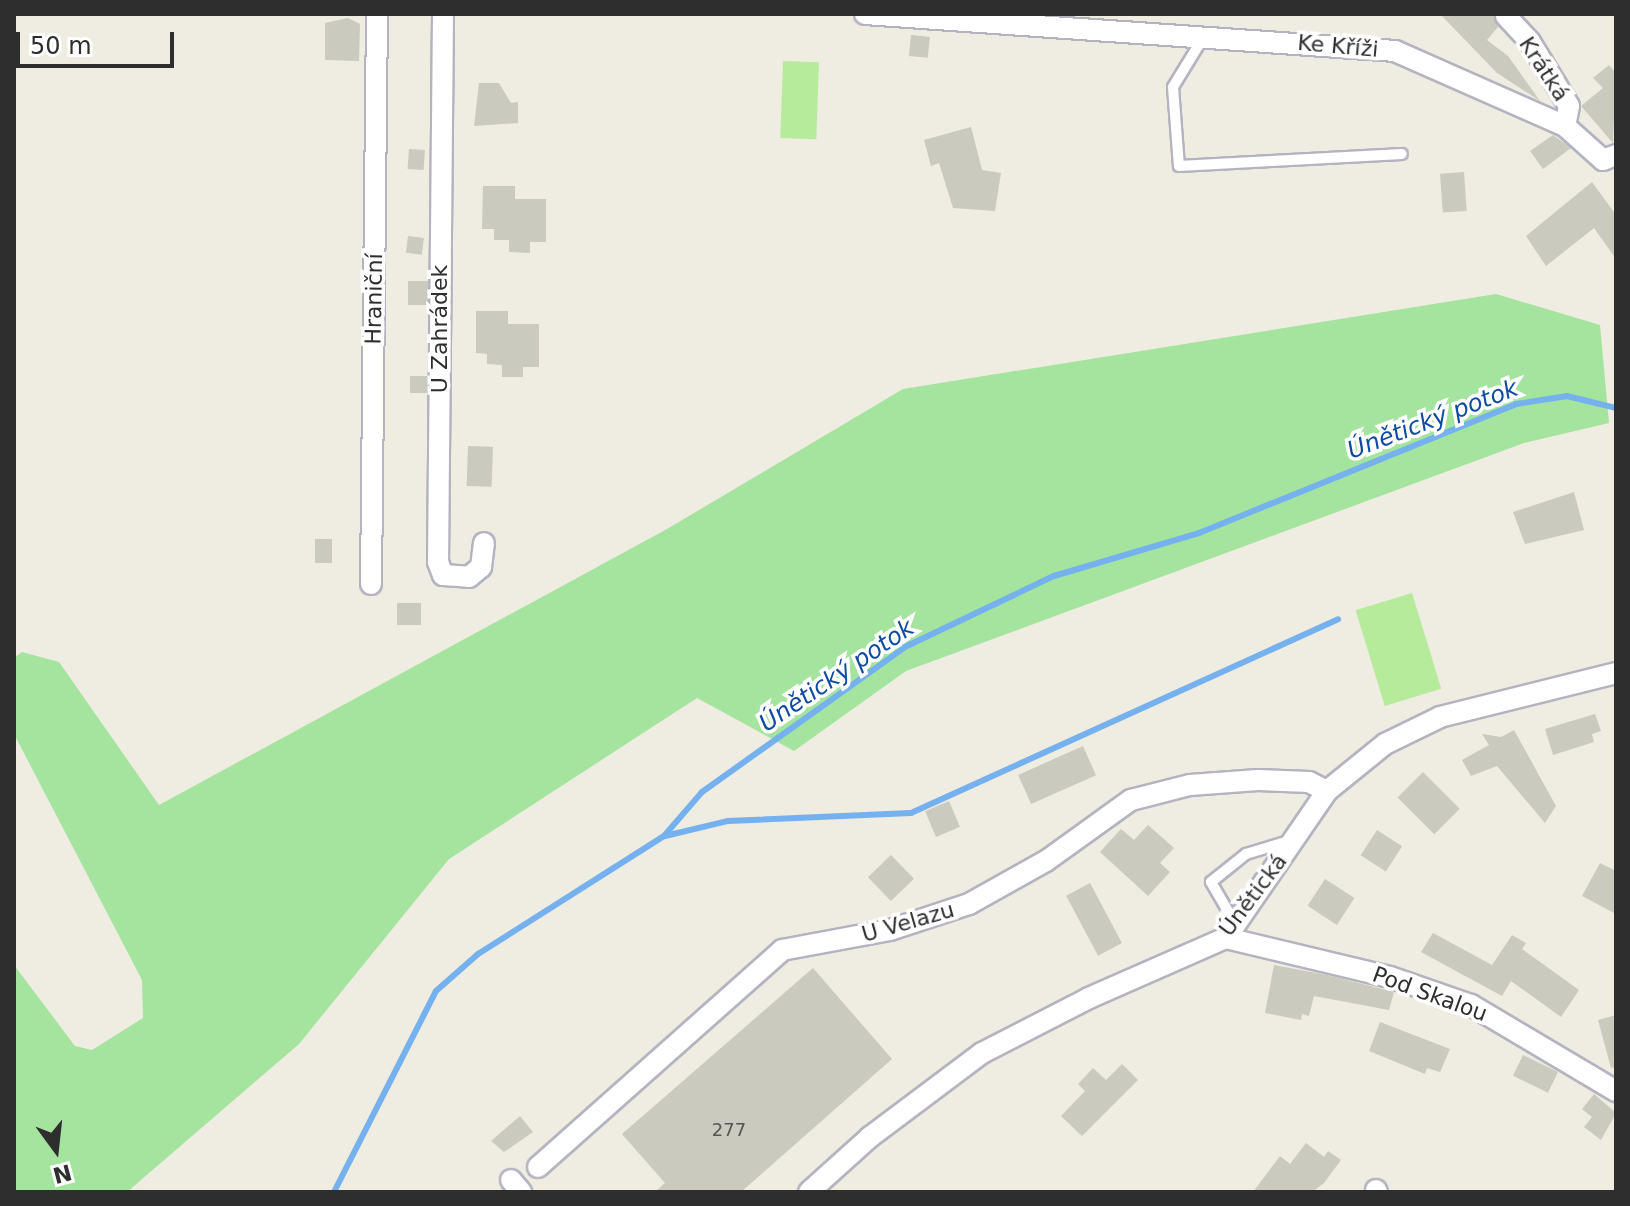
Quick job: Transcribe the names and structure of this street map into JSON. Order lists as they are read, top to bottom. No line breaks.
{"streets":{"street":["Ke Kříži","Krátká","Hraniční","U Zahrádek","Únětická","U Velazu","Pod Skalou"]},"crossings":[["Ke Kříži","Krátká"],["Únětická","U Velazu"],["Únětická","Pod Skalou"]],"water":["Únětický potok"],"house_numbers":["277"],"scale_bar":"50 m","north":"bottom"}
